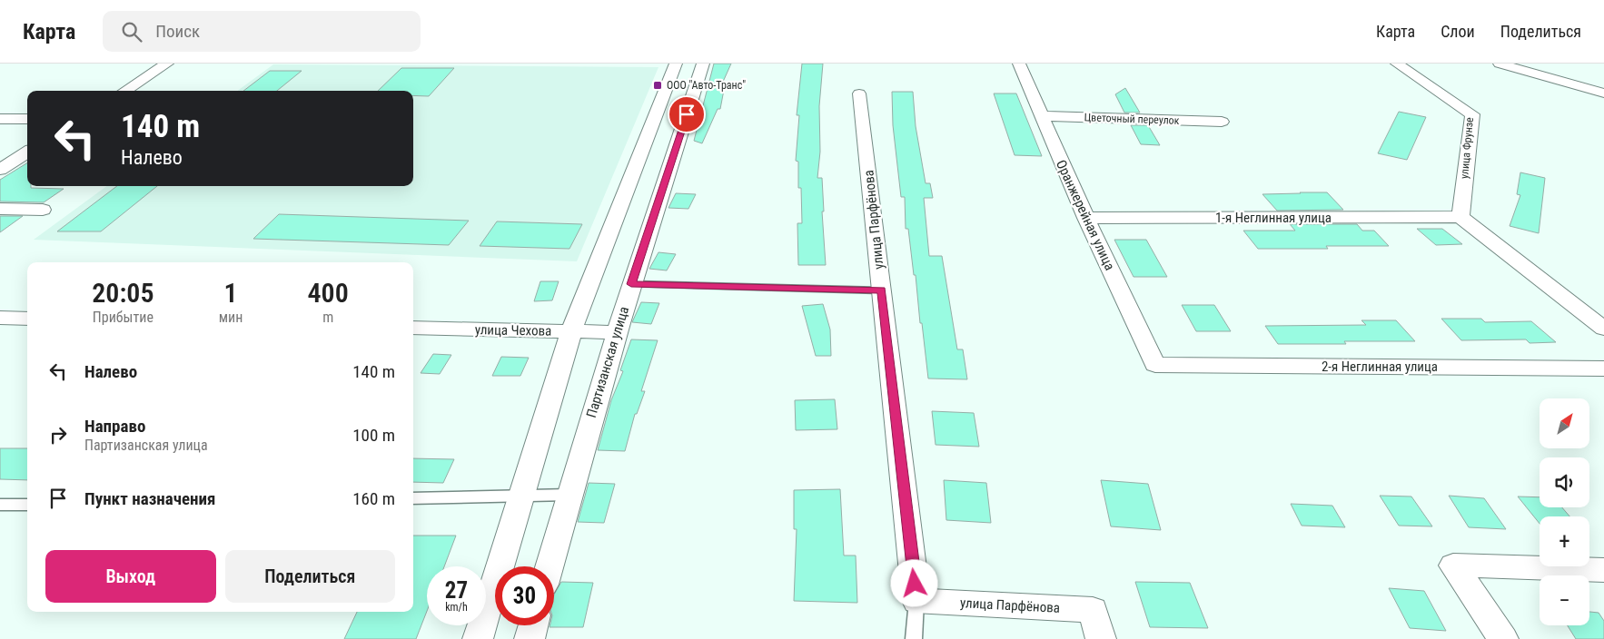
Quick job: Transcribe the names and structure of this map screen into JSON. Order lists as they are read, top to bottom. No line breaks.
{"streets":{"street":["Цветочный переулок","улица Фрунзе","Оранжерейная улица","1-я Неглинная улица","улица Парфёнова","улица Чехова","Партизанская улица","2-я Неглинная улица"]},"crossings":[["Цветочный переулок","Оранжерейная улица"],["улица Фрунзе","1-я Неглинная улица"],["Оранжерейная улица","1-я Неглинная улица"],["Оранжерейная улица","2-я Неглинная улица"],["улица Чехова","Партизанская улица"]],"places":{"transit":["ООО \"Авто-Транс\""]},"north":"top right","page":{"header":"Карта","search":"Поиск","nav":["Карта","Слои","Поделиться"],"turn":["140 m","Налево"],"eta":["20:05","Прибытие","1","мин","400","m"],"list":[{"name":"Налево","value":"140 m"},{"name":"Направо","note":"Партизанская улица","value":"100 m"},{"name":"Пункт назначения","value":"160 m"}],"map_buttons":["+","−"],"buttons":["Выход","Поделиться"],"speed":"27 km/h","limit":"30"}}
